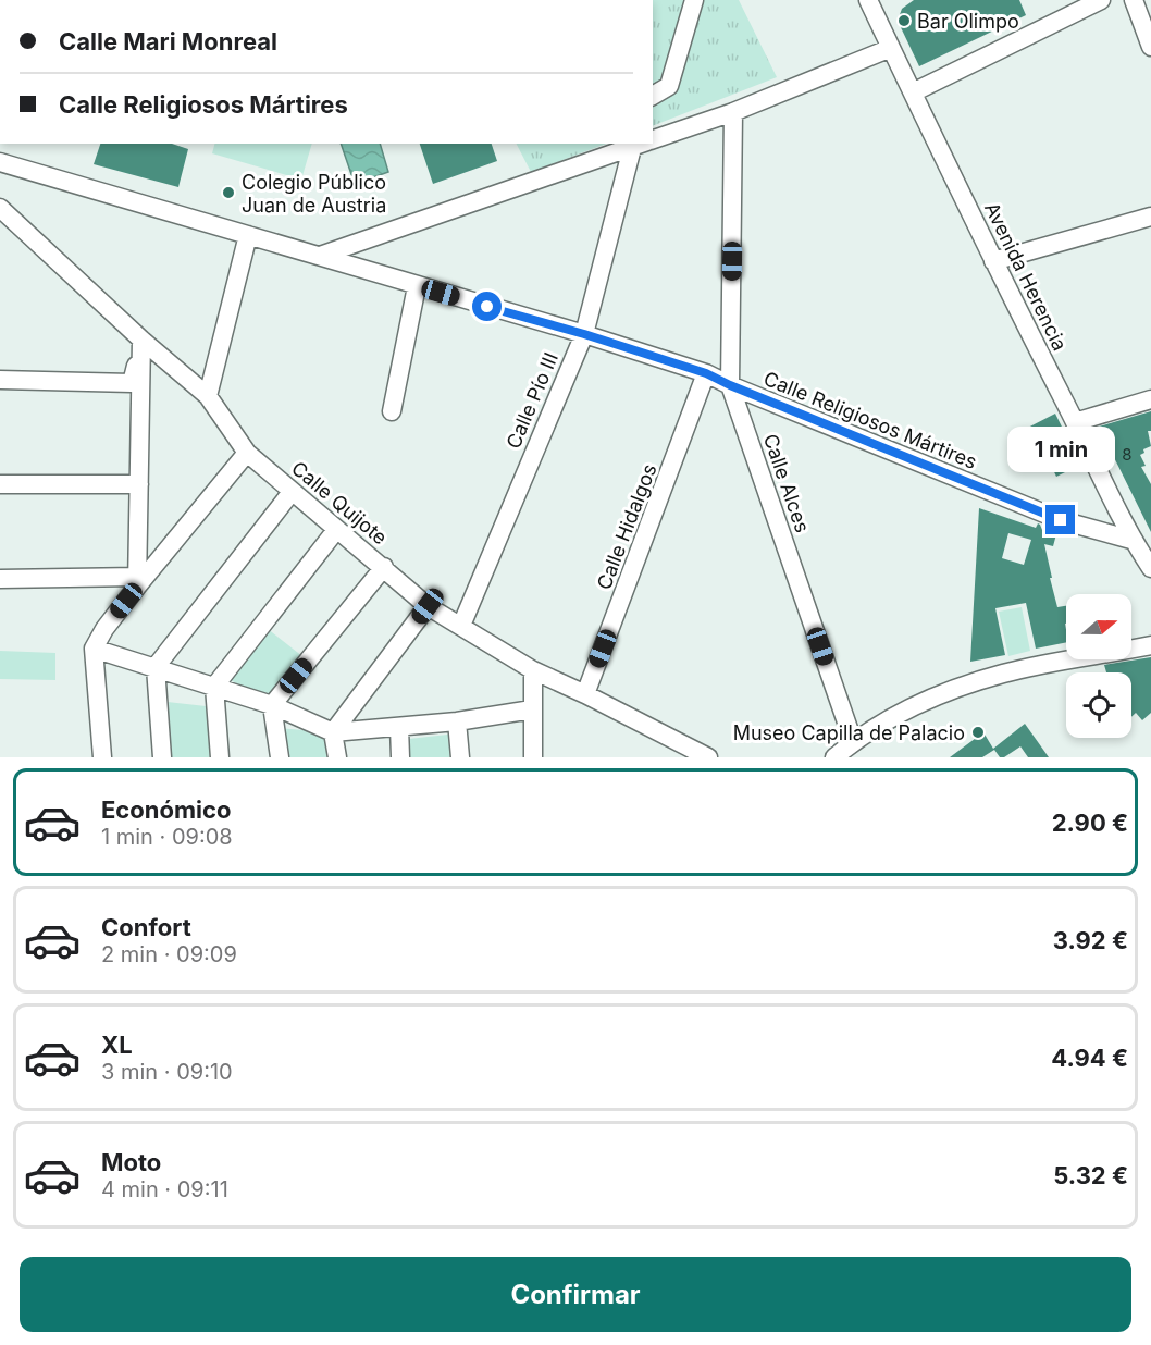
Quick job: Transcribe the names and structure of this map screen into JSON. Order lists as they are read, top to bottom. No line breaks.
{"streets":{"street":["Avenida Herencia","Calle Pío III","Calle Religiosos Mártires","Calle Alces","Calle Quijote","Calle Hidalgos"]},"crossings":[["Avenida Herencia","Calle Religiosos Mártires"],["Calle Pío III","Calle Religiosos Mártires"],["Calle Pío III","Calle Quijote"],["Calle Religiosos Mártires","Calle Alces"],["Calle Religiosos Mártires","Calle Hidalgos"],["Calle Quijote","Calle Hidalgos"]],"places":["Bar Olimpo","Colegio Público Juan de Austria","Museo Capilla de Palacio"],"house_numbers":["8"],"north":"right","page":{"banner":["Calle Mari Monreal","Calle Religiosos Mártires"],"bubble":"1 min","list":[{"name":"Económico","note":"1 min · 09:08","value":"2.90 €"},{"name":"Confort","note":"2 min · 09:09","value":"3.92 €"},{"name":"XL","note":"3 min · 09:10","value":"4.94 €"},{"name":"Moto","note":"4 min · 09:11","value":"5.32 €"}],"buttons":"Confirmar"}}
